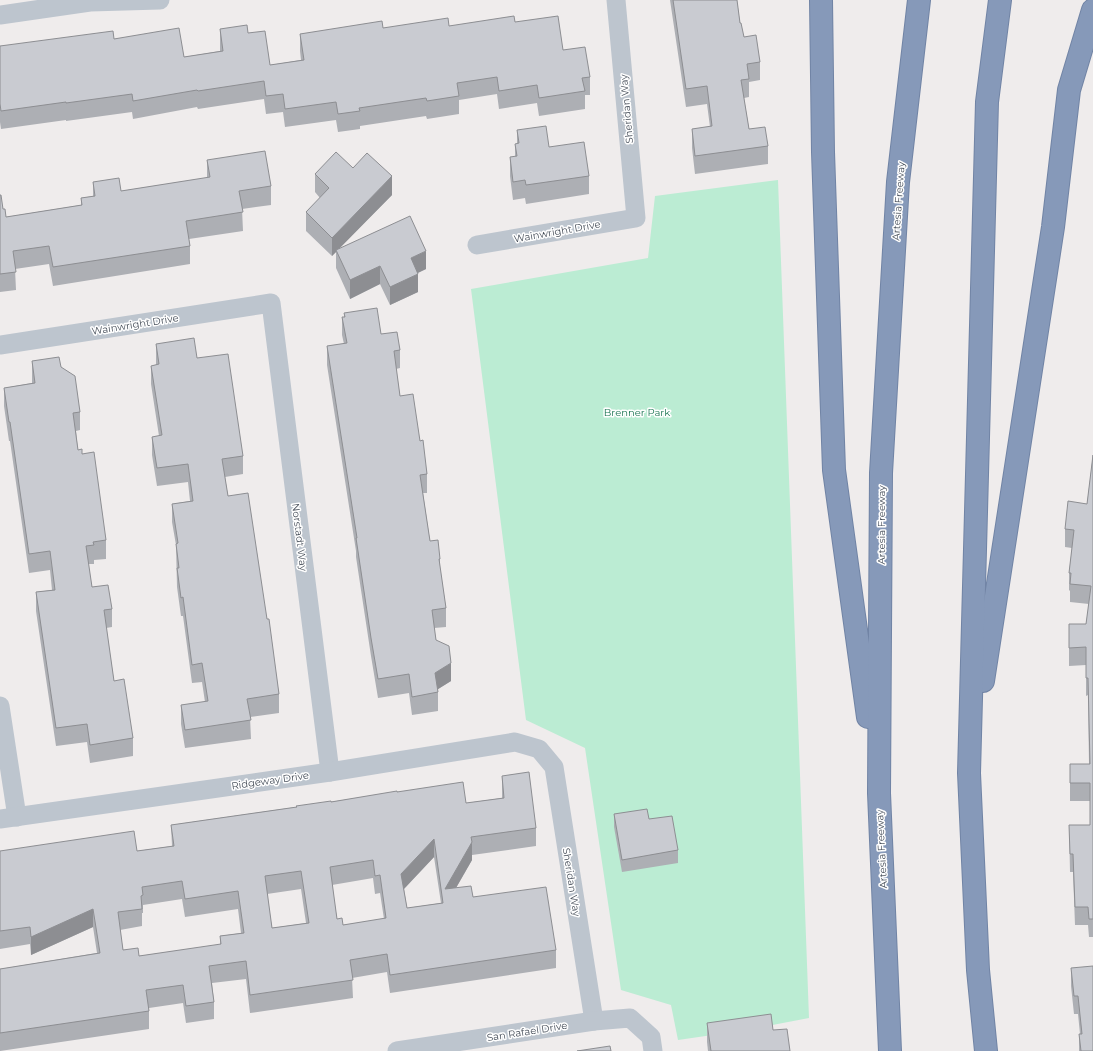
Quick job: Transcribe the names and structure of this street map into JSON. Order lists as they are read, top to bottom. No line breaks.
{"streets":{"highway":["Artesia Freeway"],"street":["Sheridan Way","Wainwright Drive","Norstadt Way","Ridgeway Drive","San Rafael Drive"]},"crossings":[["Sheridan Way","Wainwright Drive"],["Sheridan Way","Ridgeway Drive"],["Sheridan Way","San Rafael Drive"],["Wainwright Drive","Norstadt Way"],["Norstadt Way","Ridgeway Drive"]],"parks":["Brenner Park"]}
